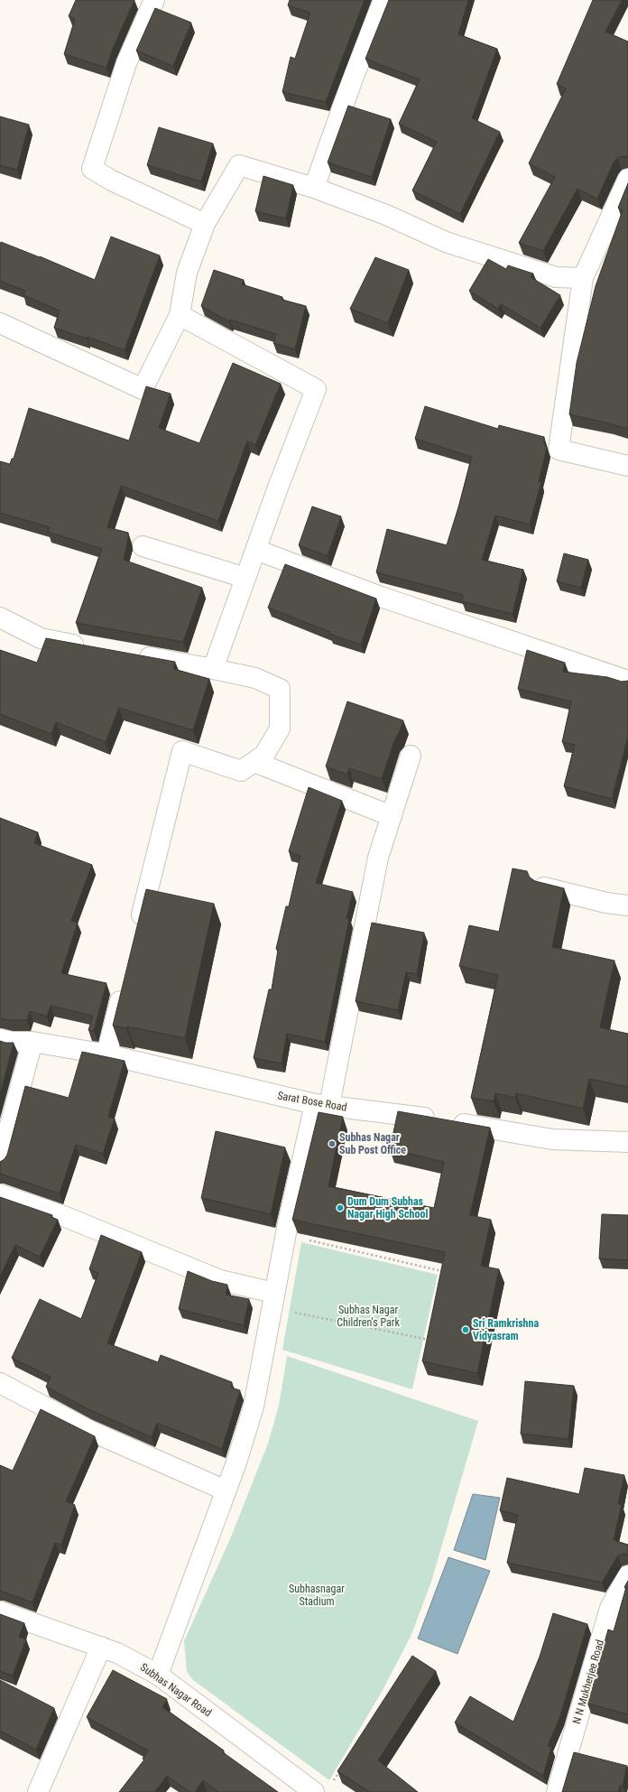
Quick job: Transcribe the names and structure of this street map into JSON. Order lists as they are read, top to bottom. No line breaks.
{"streets":{"street":["Sarat Bose Road","N N Mukherjee Road","Subhas Nagar Road"]},"parks":["Subhas Nagar Children's Park","Subhasnagar Stadium"],"places":["Subhas Nagar Sub Post Office","Dum Dum Subhas Nagar High School","Sri Ramkrishna Vidyasram"]}
